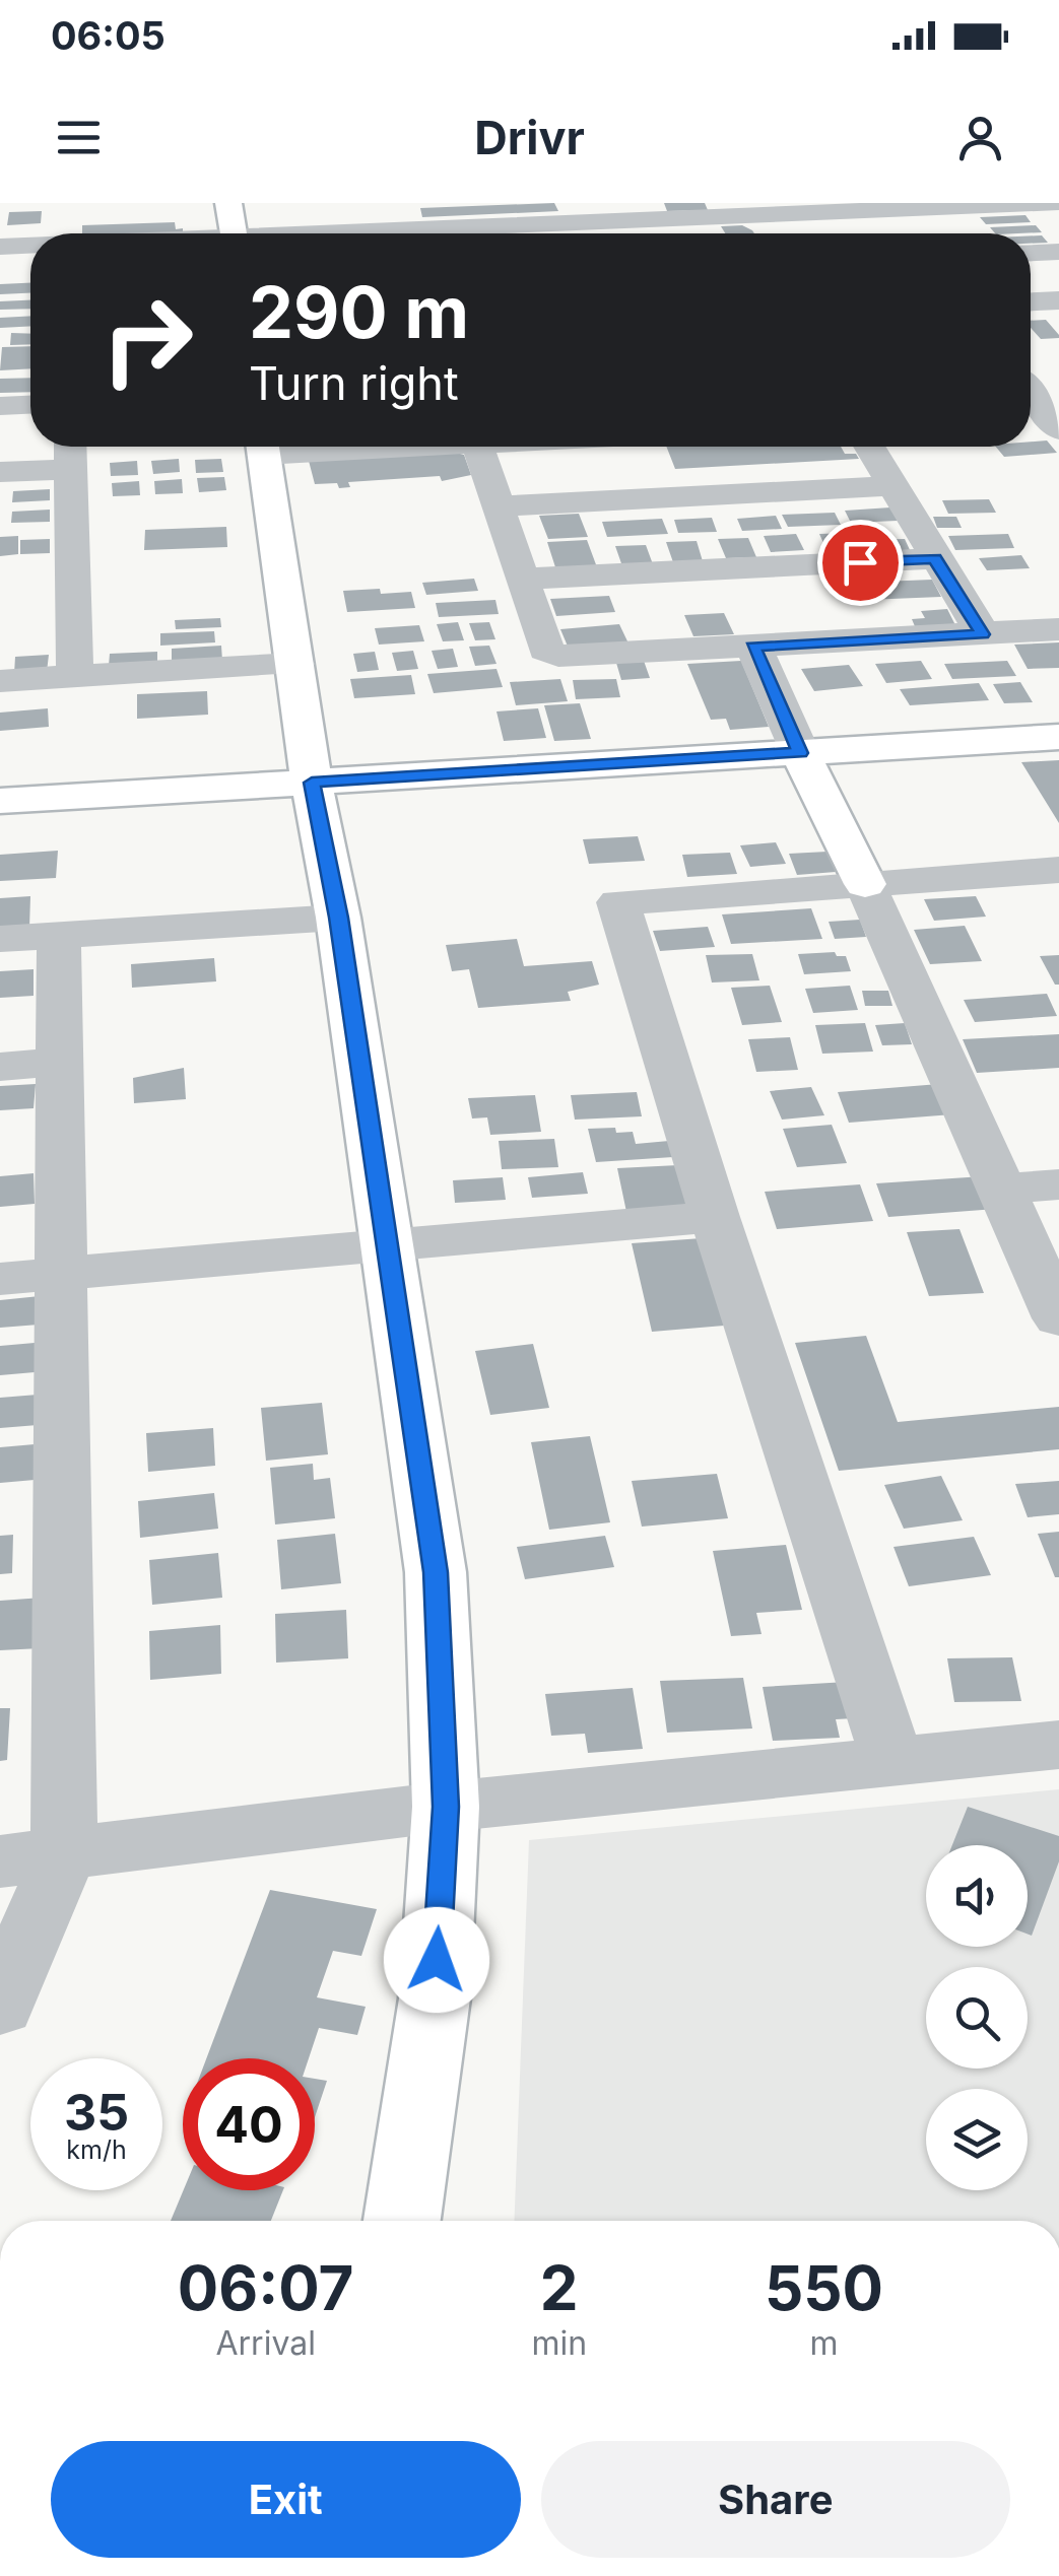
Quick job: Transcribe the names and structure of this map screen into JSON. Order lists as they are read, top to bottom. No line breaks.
{"page":{"status":"06:05","header":"Drivr","turn":["290 m","Turn right"],"speed":"35 km/h","limit":"40","eta":["06:07","Arrival","2","min","550","m"],"buttons":["Exit","Share"]}}
